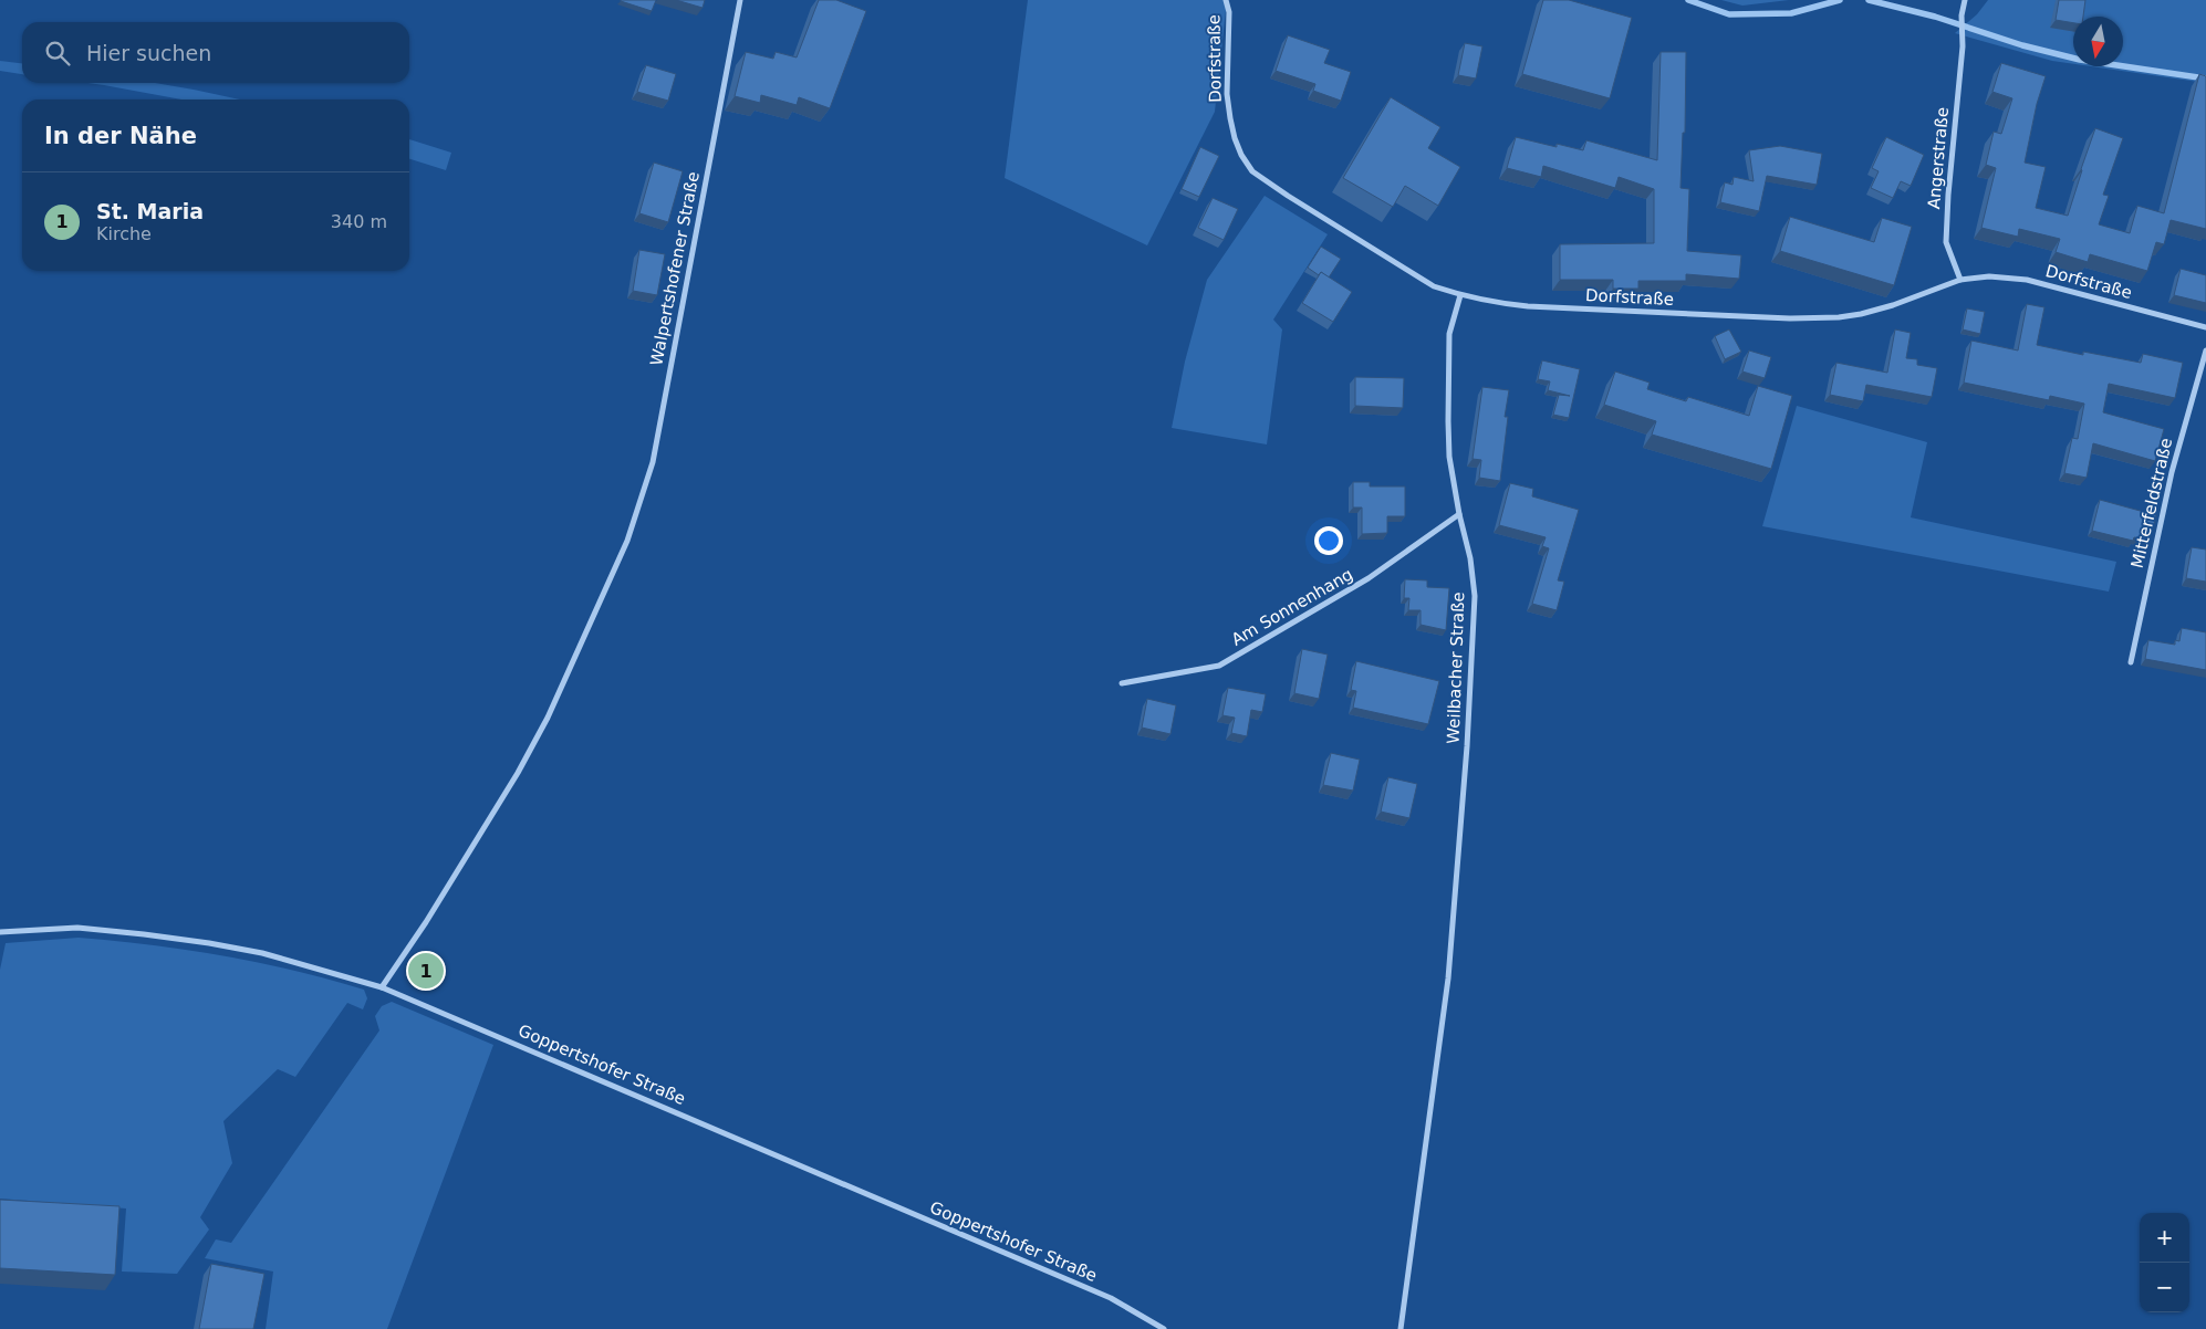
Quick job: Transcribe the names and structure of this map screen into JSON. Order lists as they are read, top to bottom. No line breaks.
{"streets":{"street":["Dorfstraße","Angerstraße","Walpertshofener Straße","Mitterfeldstraße","Am Sonnenhang","Weilbacher Straße","Goppertshofer Straße"]},"crossings":[["Dorfstraße","Angerstraße"],["Dorfstraße","Weilbacher Straße"],["Walpertshofener Straße","Goppertshofer Straße"],["Am Sonnenhang","Weilbacher Straße"]],"north":"bottom","page":{"search":"Hier suchen","heading":"In der Nähe","list":[{"mark":"1","name":"St. Maria","note":"Kirche","value":"340 m"}],"pins":"1","map_buttons":["+","−"]}}
